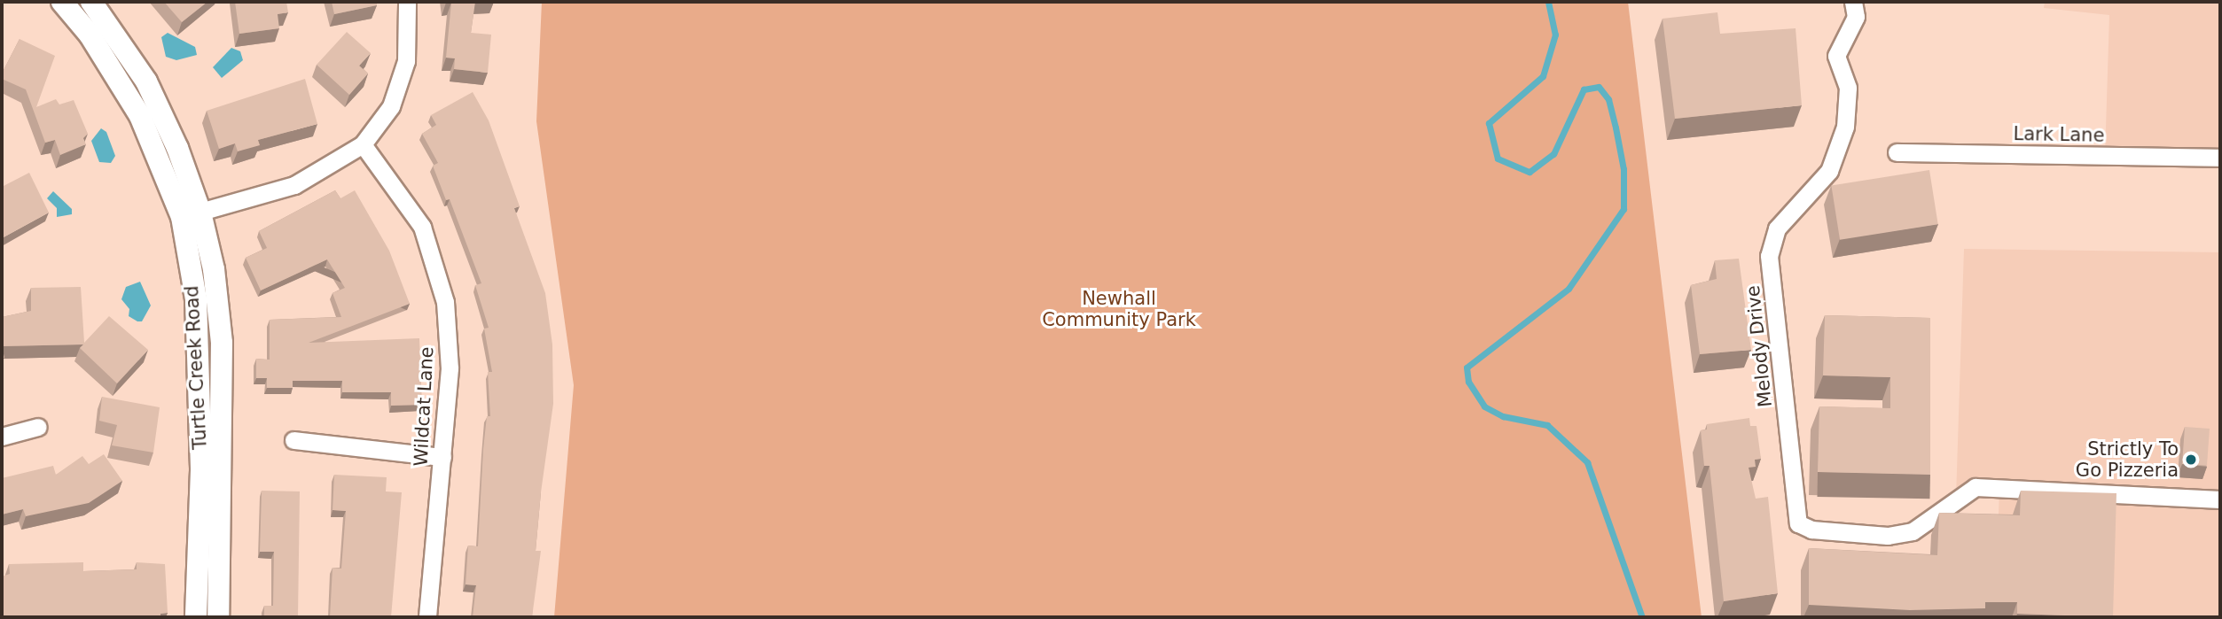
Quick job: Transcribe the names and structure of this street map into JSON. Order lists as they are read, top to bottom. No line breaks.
{"streets":{"street":["Lark Lane","Melody Drive","Turtle Creek Road","Wildcat Lane"]},"parks":["Newhall Community Park"],"places":["Strictly To Go Pizzeria"]}
